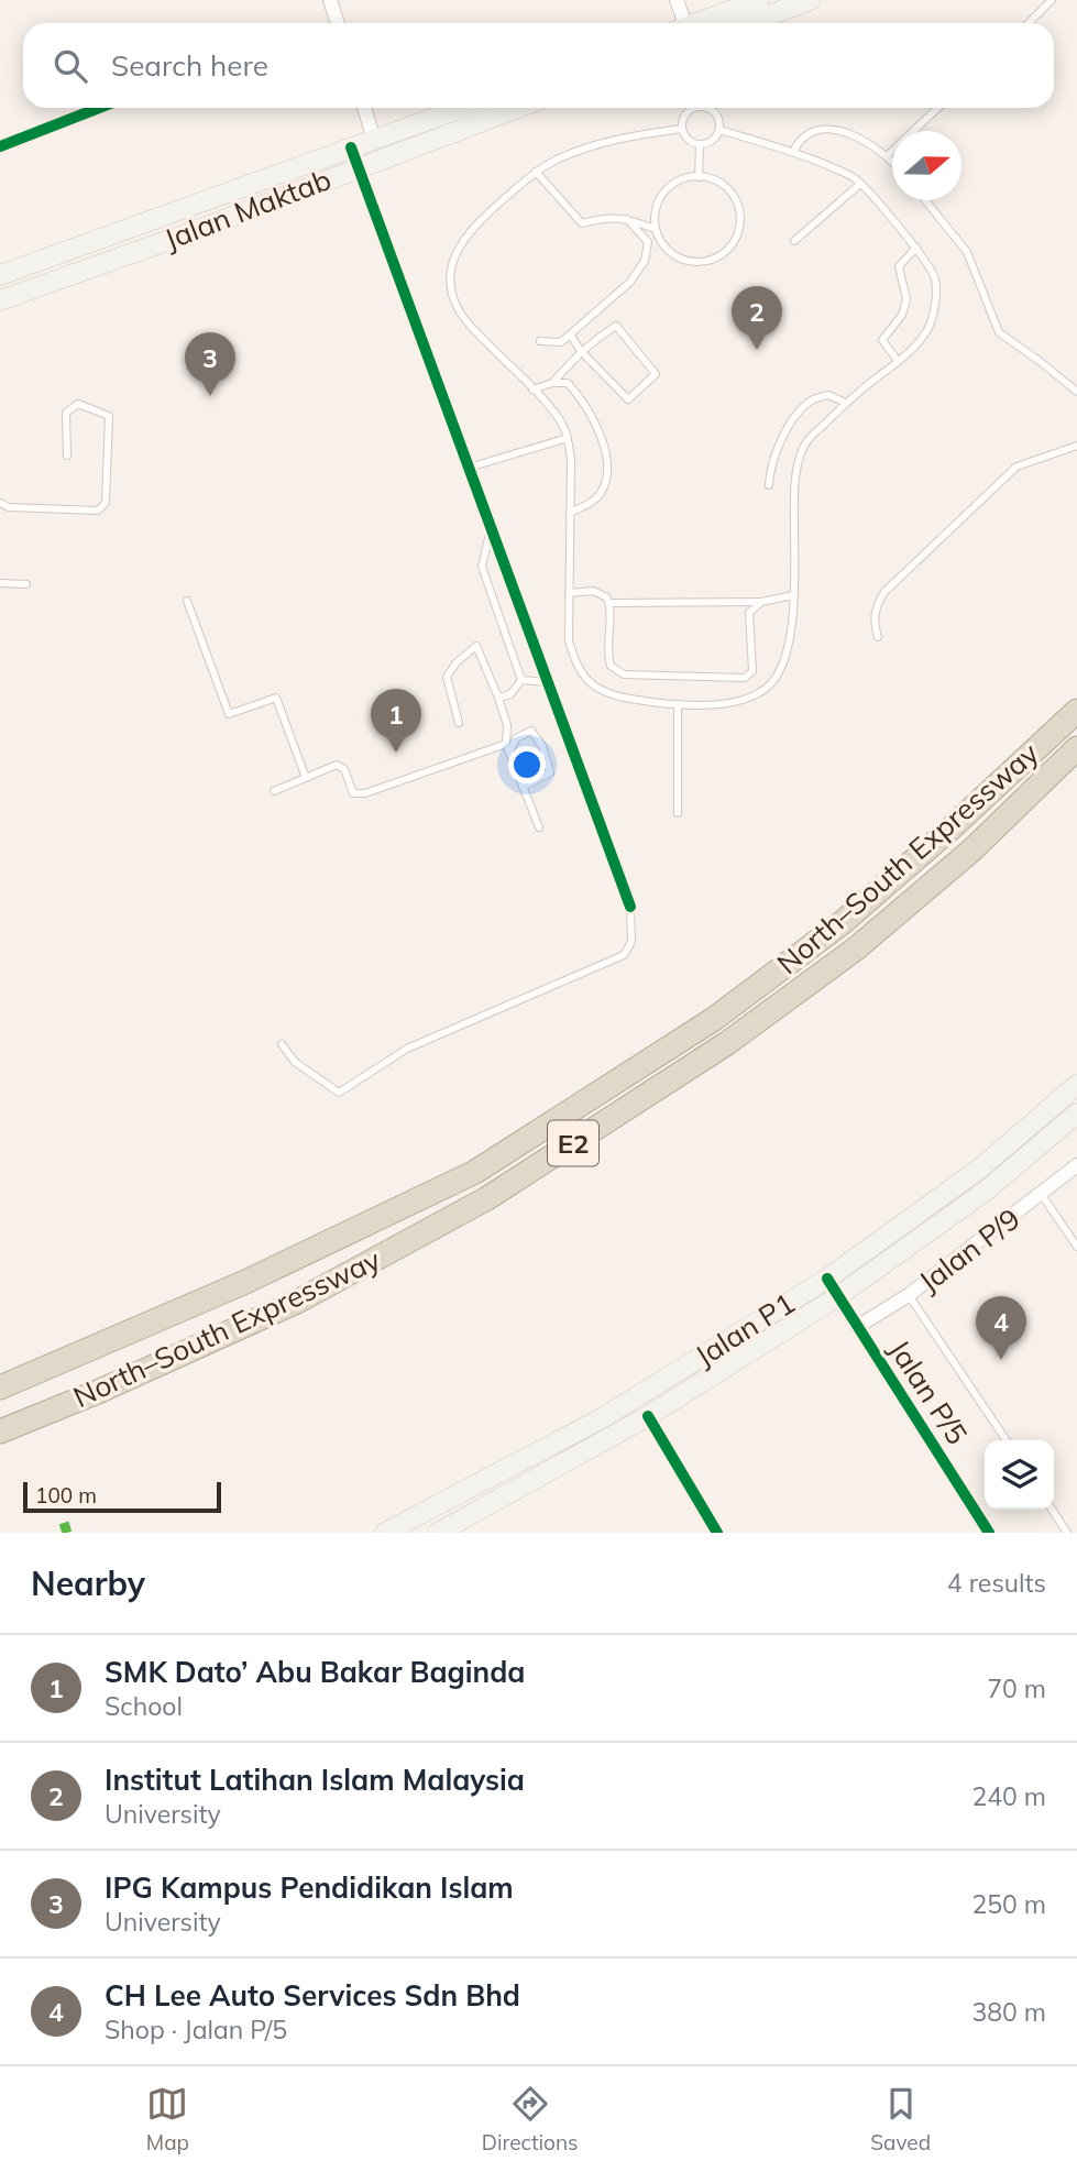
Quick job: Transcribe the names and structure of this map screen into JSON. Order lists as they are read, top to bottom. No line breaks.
{"streets":{"highway":["North–South Expressway","E2"],"main road":["Jalan Maktab","Jalan P1"],"street":["Jalan P/9","Jalan P/5"]},"crossings":[["Jalan P/9","Jalan P/5"],["Jalan P1","Jalan P/5"]],"scale_bar":"100 m","north":"right","page":{"search":"Search here","pins":["2","3","1","4"],"scale":"100 m","heading":["Nearby","4 results"],"list":[{"mark":"1","name":"SMK Dato’ Abu Bakar Baginda","note":"School","value":"70 m"},{"mark":"2","name":"Institut Latihan Islam Malaysia","note":"University","value":"240 m"},{"mark":"3","name":"IPG Kampus Pendidikan Islam","note":"University","value":"250 m"},{"mark":"4","name":"CH Lee Auto Services Sdn Bhd","note":"Shop · Jalan P/5","value":"380 m"}],"nav":["Map","Directions","Saved"]}}
